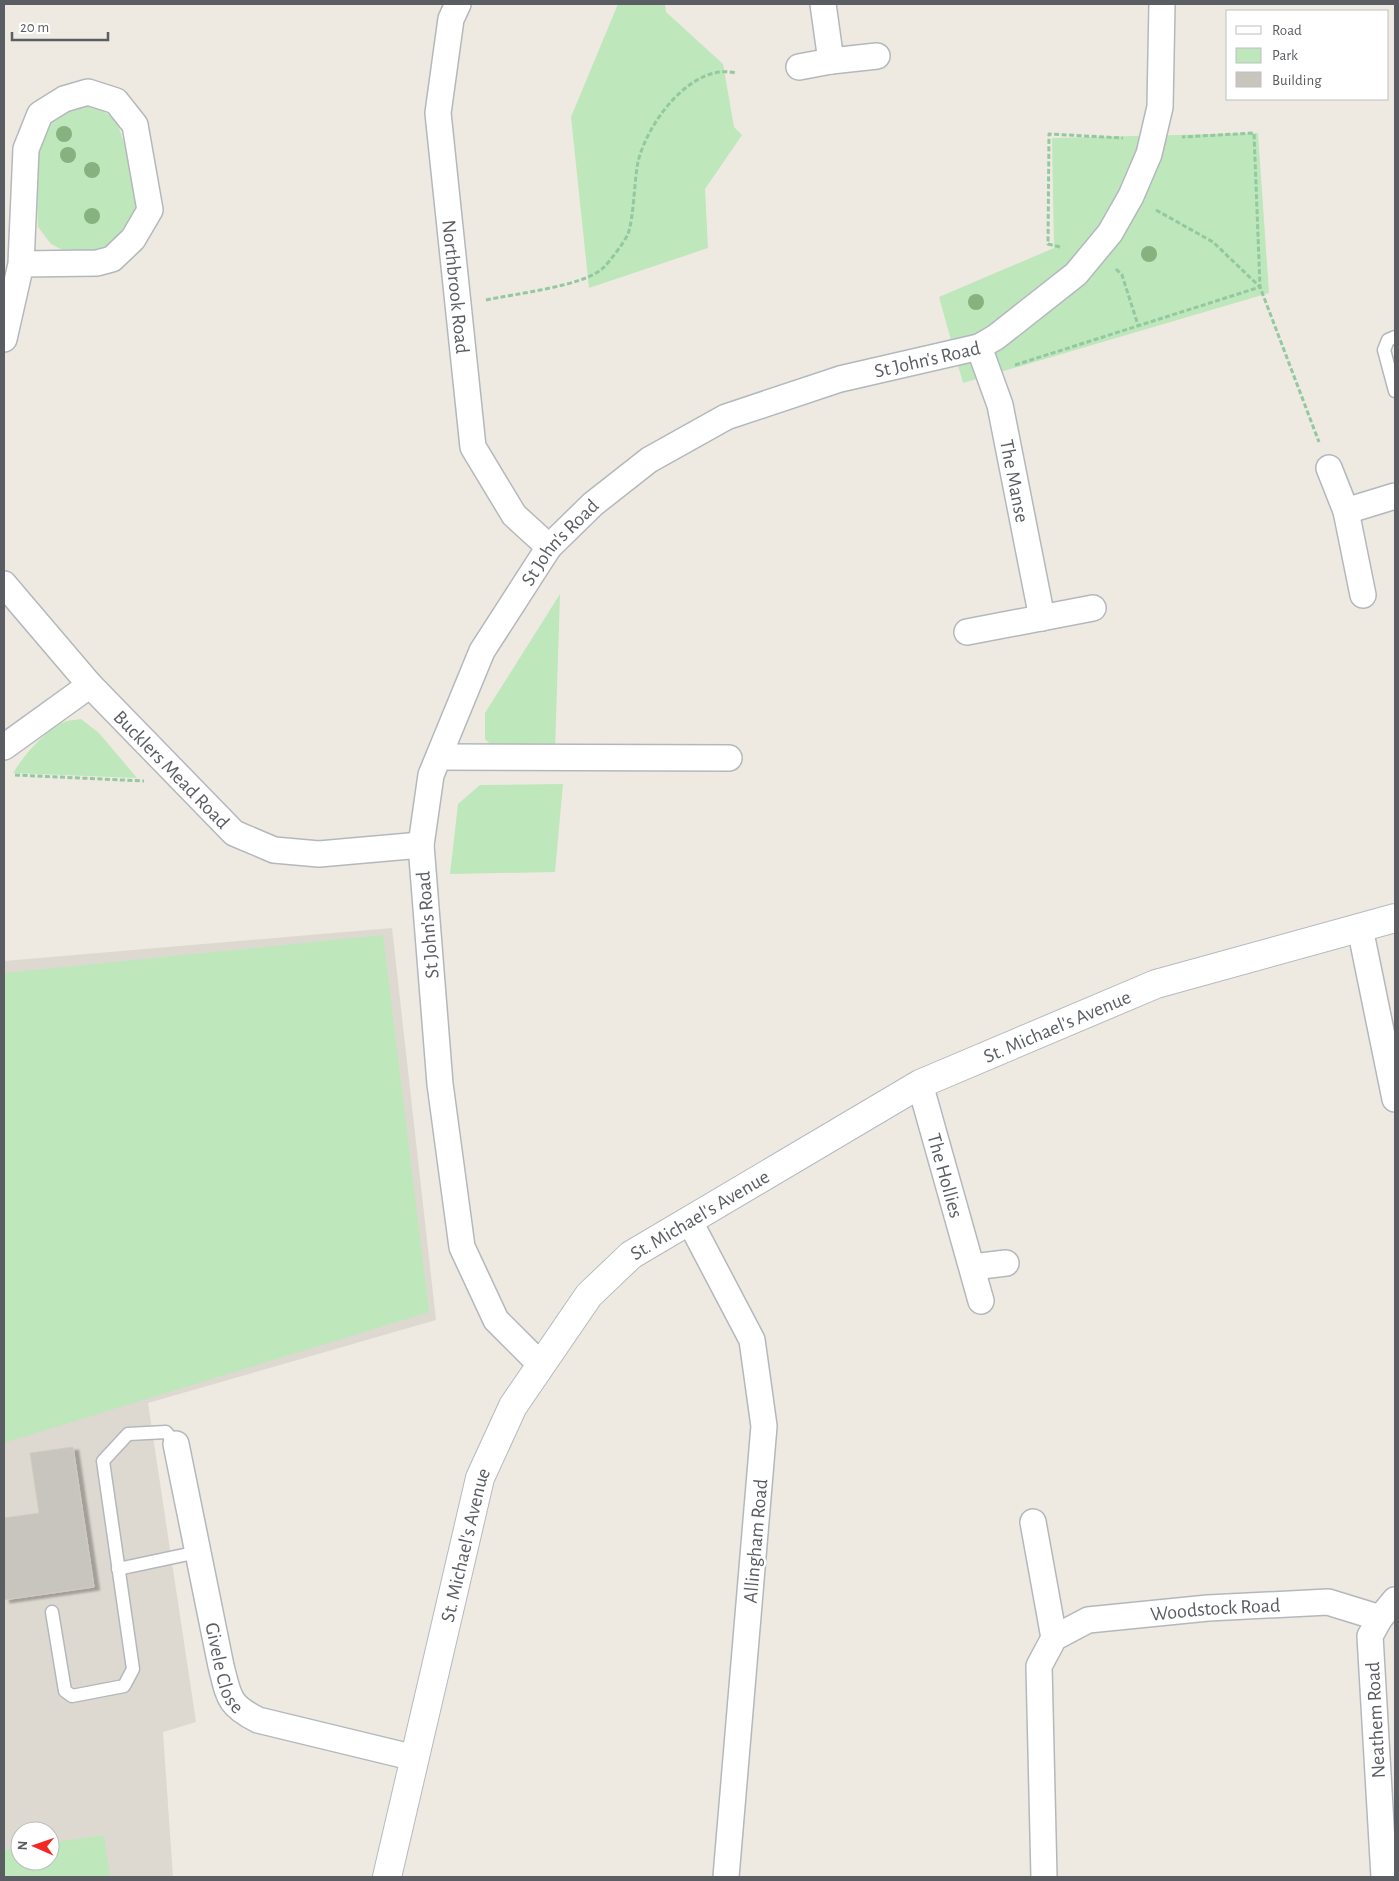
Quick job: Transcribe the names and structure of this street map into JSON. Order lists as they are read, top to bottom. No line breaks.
{"streets":{"street":["Northbrook Road","St John's Road","The Manse","Bucklers Mead Road","St. Michael's Avenue","The Hollies","Allingham Road","Woodstock Road","Givele Close","Neathem Road"]},"crossings":[["Northbrook Road","St John's Road"],["St John's Road","The Manse"],["St John's Road","Bucklers Mead Road"],["St John's Road","St. Michael's Avenue"],["St. Michael's Avenue","The Hollies"],["St. Michael's Avenue","Allingham Road"],["St. Michael's Avenue","Givele Close"],["Woodstock Road","Neathem Road"]],"legend":["Road","Park","Building"],"scale_bar":"20 m","north":"left"}
